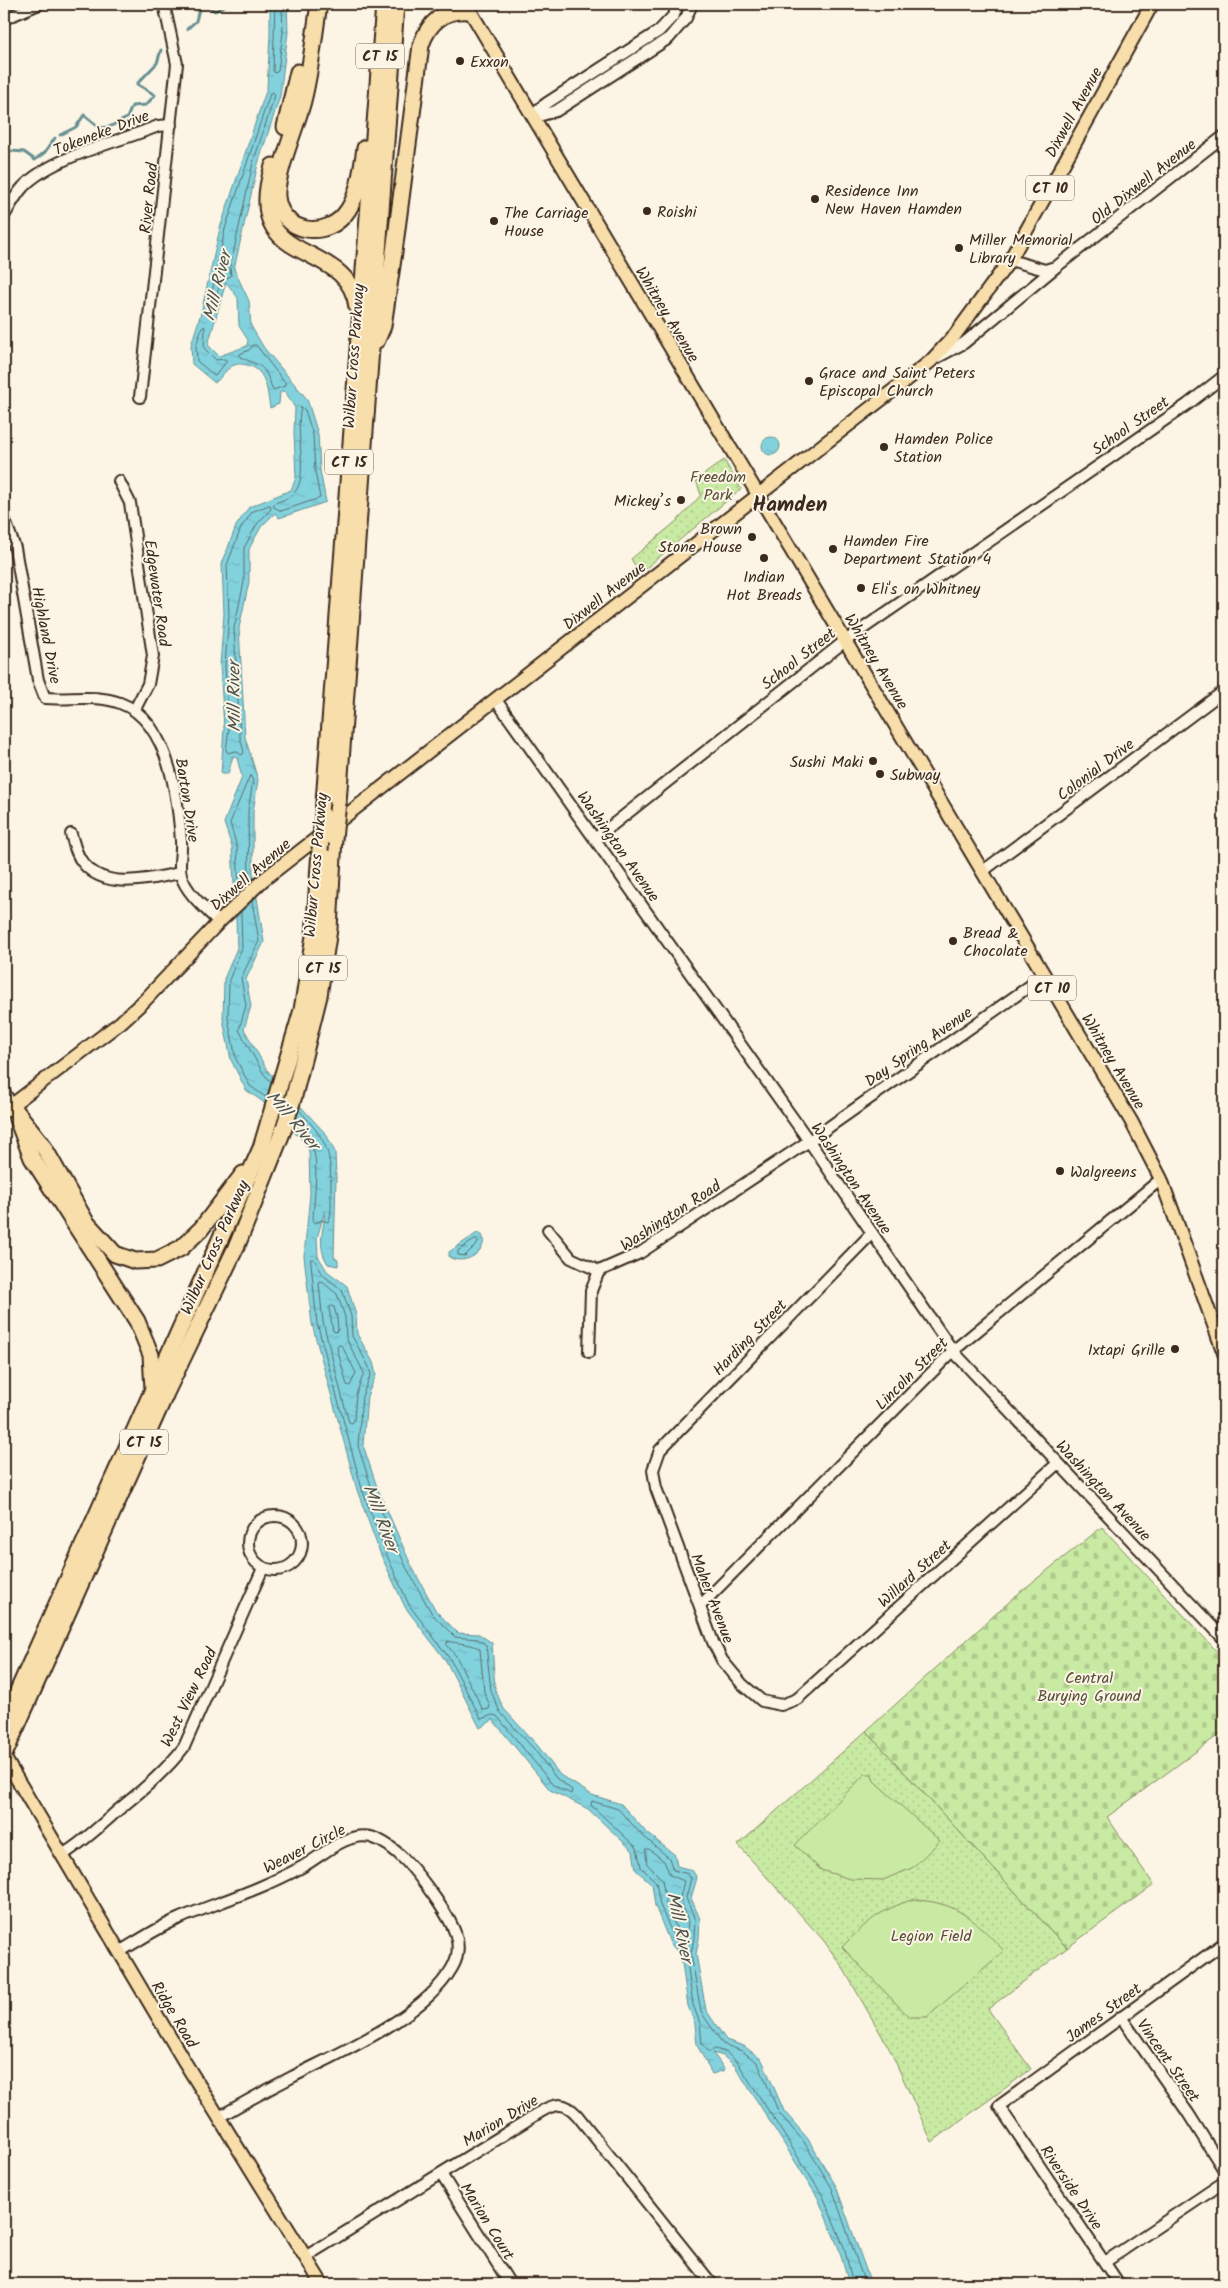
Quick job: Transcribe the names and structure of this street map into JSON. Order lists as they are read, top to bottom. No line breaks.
{"streets":{"highway":["CT 15","Wilbur Cross Parkway"],"main road":["Dixwell Avenue","CT 10","Whitney Avenue","Ridge Road"],"street":["Tokeneke Drive","Old Dixwell Avenue","River Road","School Street","Edgewater Road","Highland Drive","Colonial Drive","Barton Drive","Washington Avenue","Day Spring Avenue","Washington Road","Harding Street","Lincoln Street","Willard Street","Maher Avenue","West View Road","Weaver Circle","James Street","Vincent Street","Marion Drive","Riverside Drive","Marion Court"]},"crossings":[["Dixwell Avenue","Old Dixwell Avenue"],["Dixwell Avenue","Whitney Avenue"],["Dixwell Avenue","Washington Avenue"],["Tokeneke Drive","River Road"],["Whitney Avenue","School Street"],["Whitney Avenue","Colonial Drive"],["Whitney Avenue","Day Spring Avenue"],["Whitney Avenue","Lincoln Street"],["Wilbur Cross Parkway","Ridge Road"],["School Street","Washington Avenue"],["Edgewater Road","Highland Drive"],["Edgewater Road","Barton Drive"],["Highland Drive","Barton Drive"],["Washington Avenue","Day Spring Avenue"],["Washington Avenue","Washington Road"],["Washington Avenue","Harding Street"],["Washington Avenue","Lincoln Street"],["Washington Avenue","Willard Street"],["Day Spring Avenue","Washington Road"],["Harding Street","Maher Avenue"],["Lincoln Street","Maher Avenue"],["Willard Street","Maher Avenue"],["West View Road","Ridge Road"],["Weaver Circle","Ridge Road"],["James Street","Vincent Street"],["James Street","Riverside Drive"],["Ridge Road","Marion Drive"],["Marion Drive","Marion Court"]],"districts":["Hamden"],"water":["Mill River"],"parks":["Freedom Park","Central Burying Ground","Legion Field"],"places":["Exxon","Residence Inn New Haven Hamden","Roishi","The Carriage House","Miller Memorial Library","Grace and Saint Peters Episcopal Church","Hamden Police Station","Mickey’s","Brown Stone House","Hamden Fire Department Station 4","Indian Hot Breads","Eli's on Whitney","Sushi Maki","Subway","Bread & Chocolate","Walgreens","Ixtapi Grille"]}
